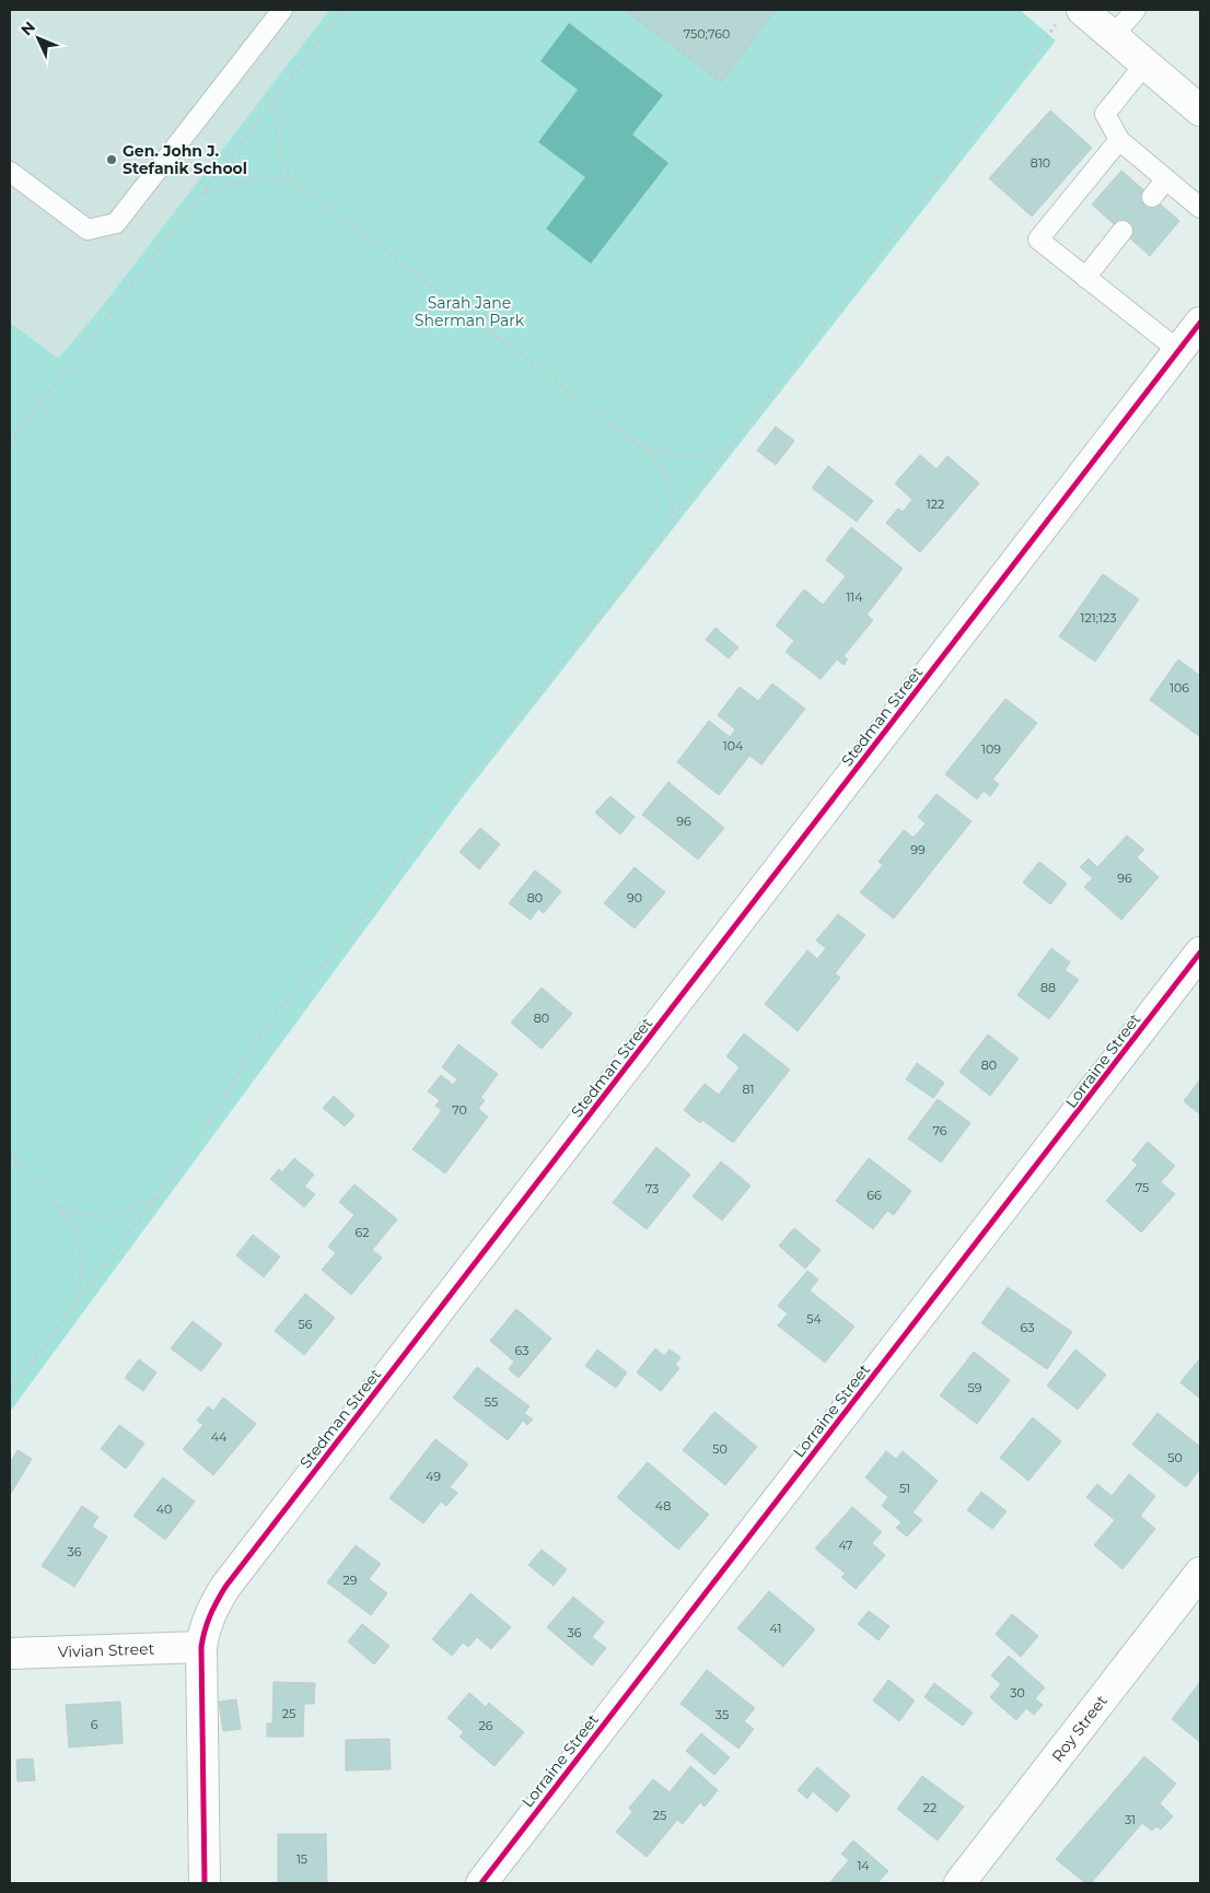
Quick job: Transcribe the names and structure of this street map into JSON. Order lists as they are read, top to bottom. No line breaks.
{"streets":{"street":["Stedman Street","Lorraine Street","Vivian Street","Roy Street"]},"crossings":[["Stedman Street","Vivian Street"]],"parks":["Sarah Jane Sherman Park"],"places":["Gen. John J. Stefanik School"],"house_numbers":["750;760","810","122","114","121;123","106","104","109","96","99","96","80","90","88","80","80","81","70","76","75","73","66","62","54","56","63","63","59","55","44","50","50","49","51","48","40","47","36","29","41","36","30","25","35","6","26","22","25","31","15","14"],"north":"top left"}
